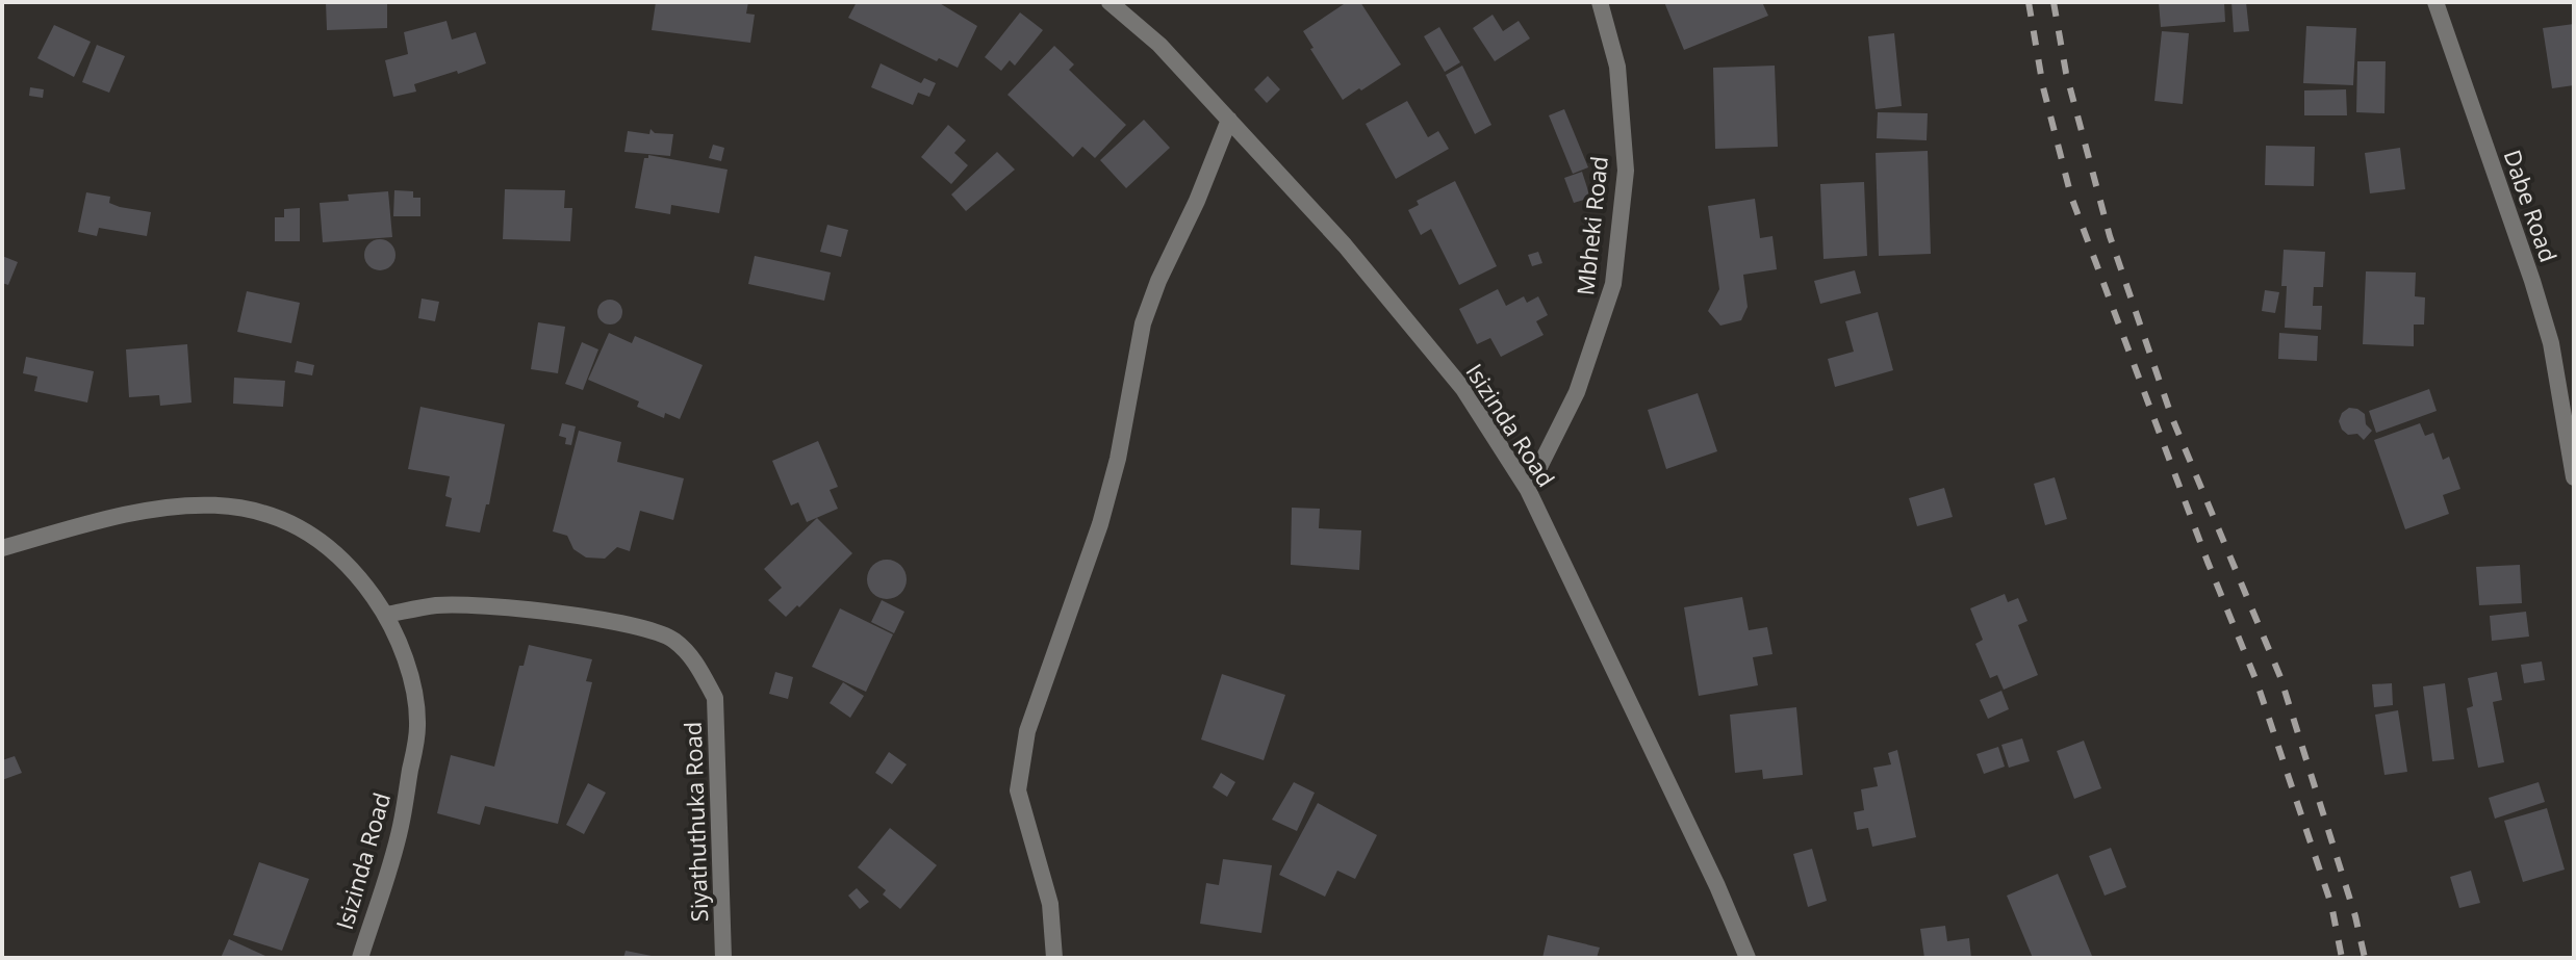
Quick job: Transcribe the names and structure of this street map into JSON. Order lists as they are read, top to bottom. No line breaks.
{"streets":{"street":["Dabe Road","Mbheki Road","Isizinda Road","Siyathuthuka Road"]},"crossings":[["Mbheki Road","Isizinda Road"],["Isizinda Road","Siyathuthuka Road"]]}
